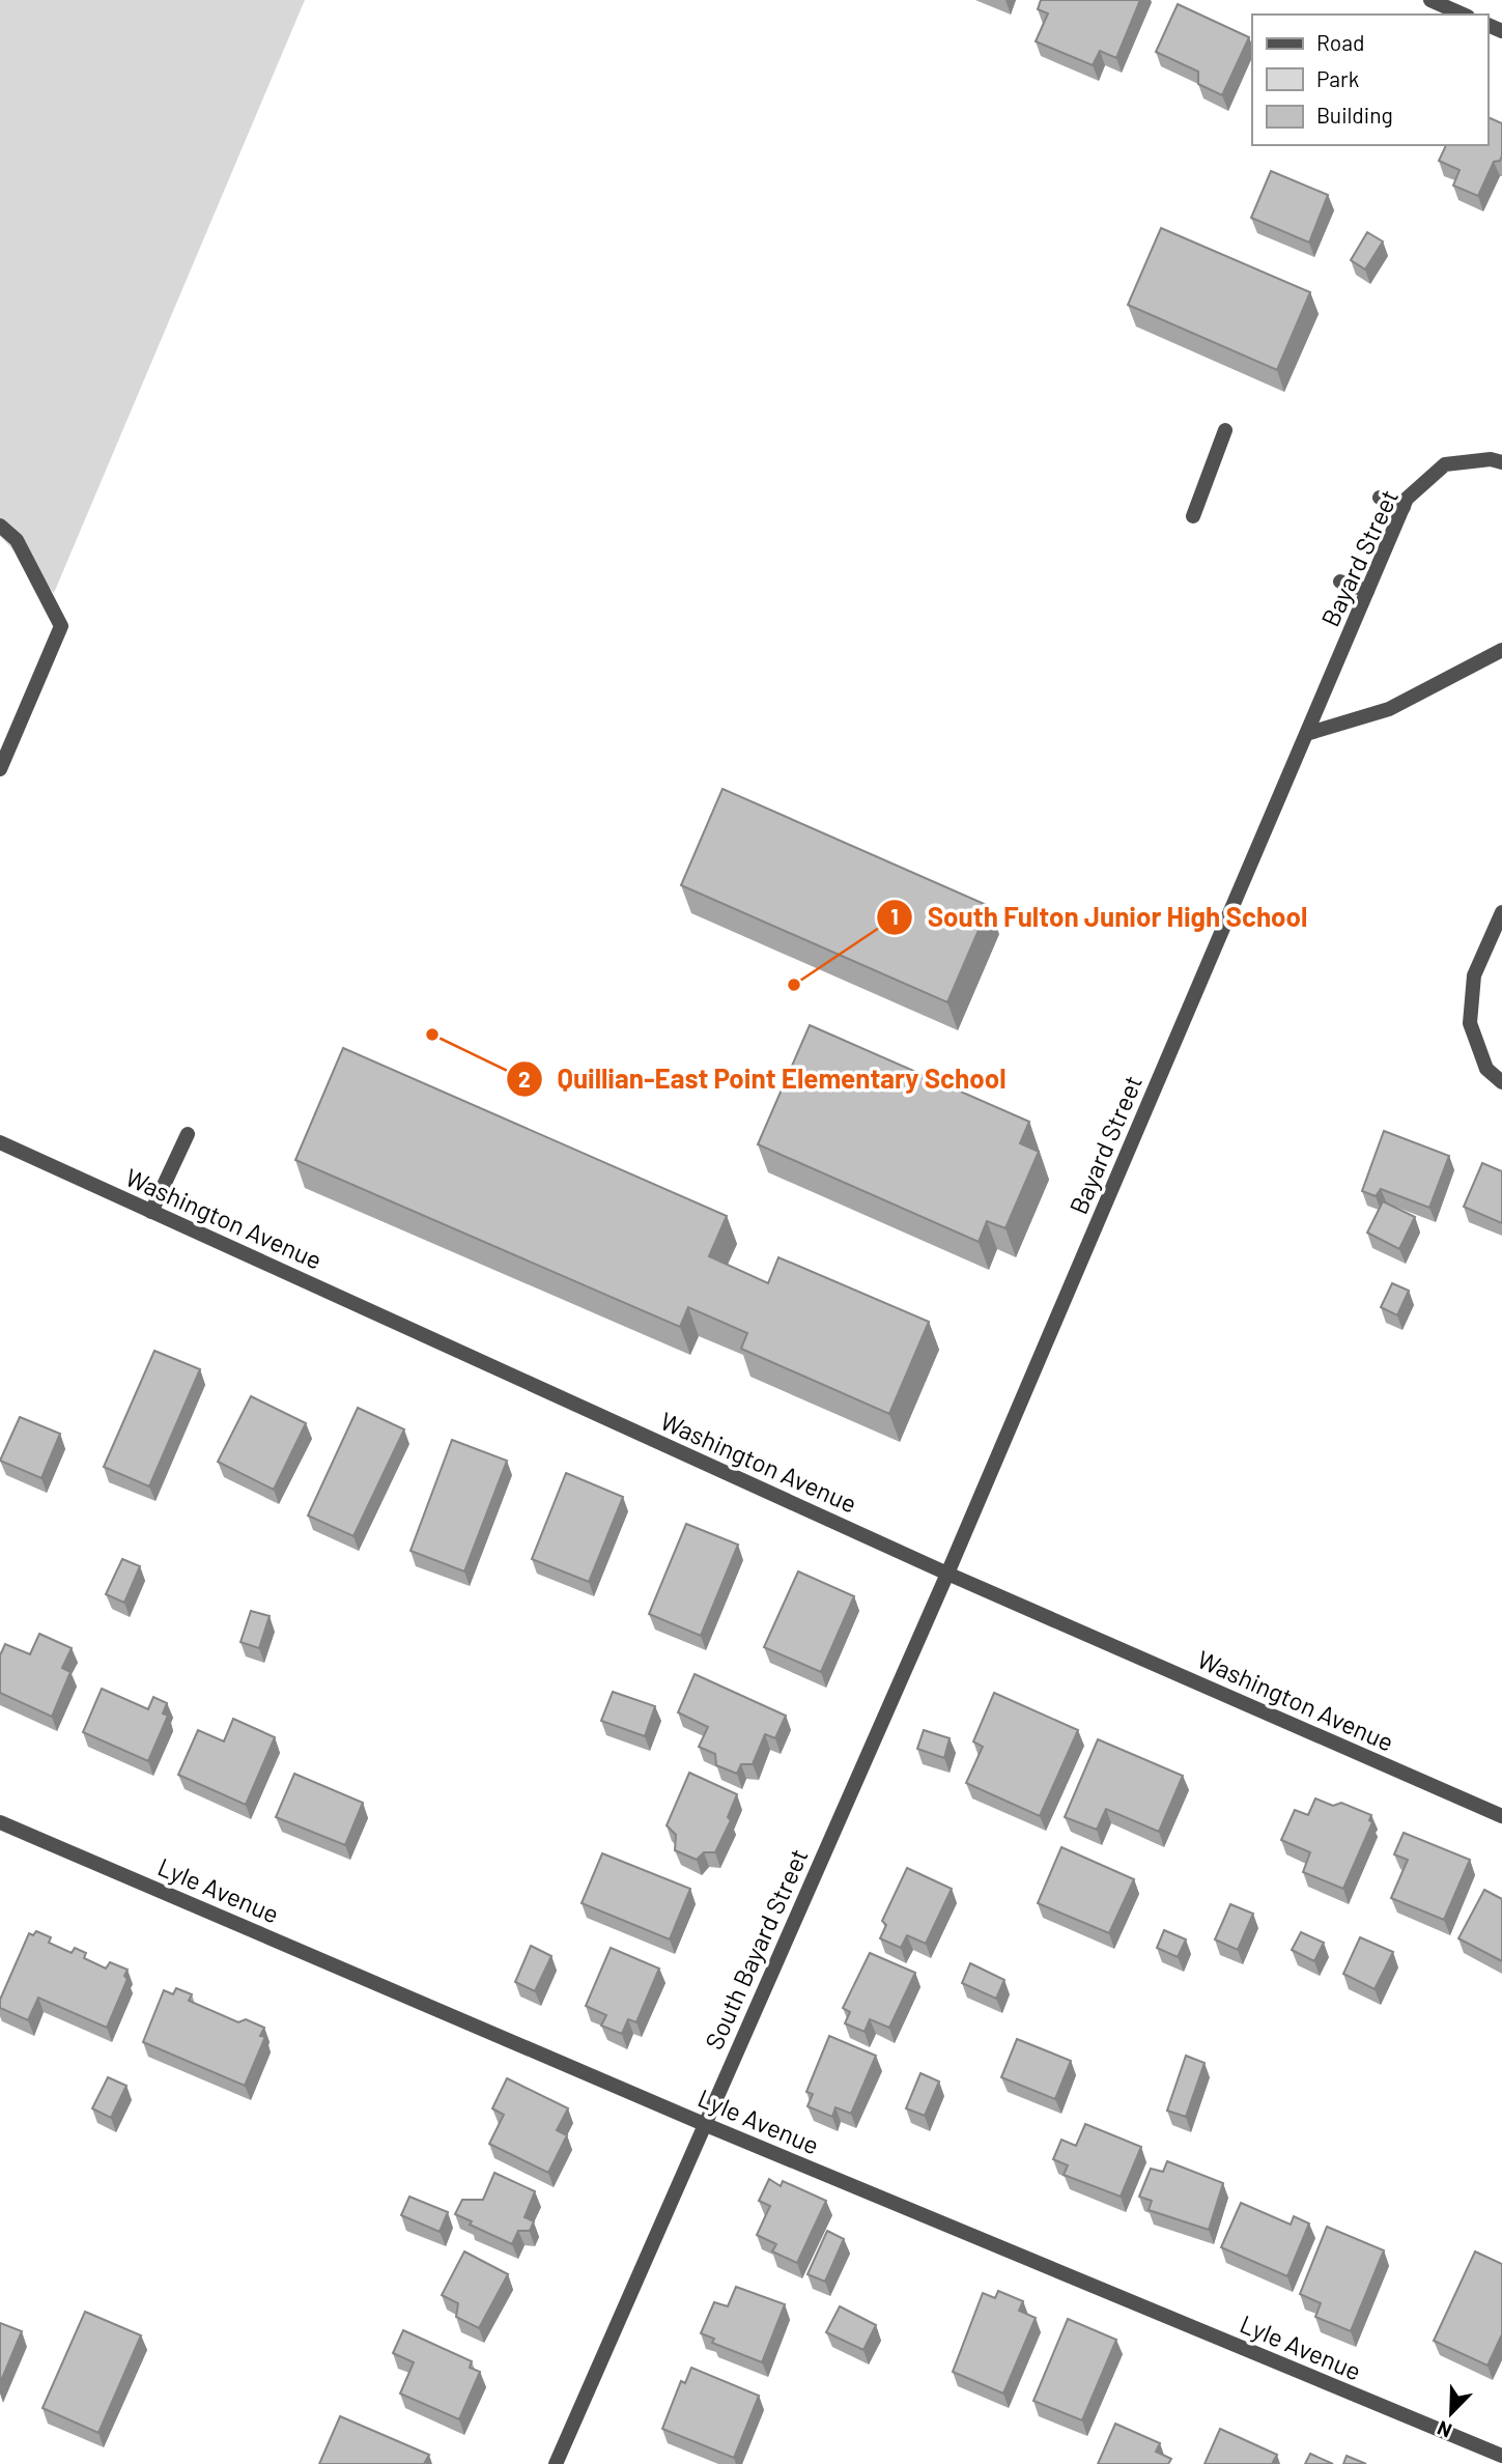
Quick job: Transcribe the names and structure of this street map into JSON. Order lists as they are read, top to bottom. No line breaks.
{"streets":{"street":["Bayard Street","Washington Avenue","Lyle Avenue","South Bayard Street"]},"crossings":[["Bayard Street","Washington Avenue"],["Bayard Street","South Bayard Street"],["Washington Avenue","South Bayard Street"],["Lyle Avenue","South Bayard Street"]],"places":["South Fulton Junior High School","Quillian-East Point Elementary School"],"legend":["Road","Park","Building"],"north":"bottom left"}
